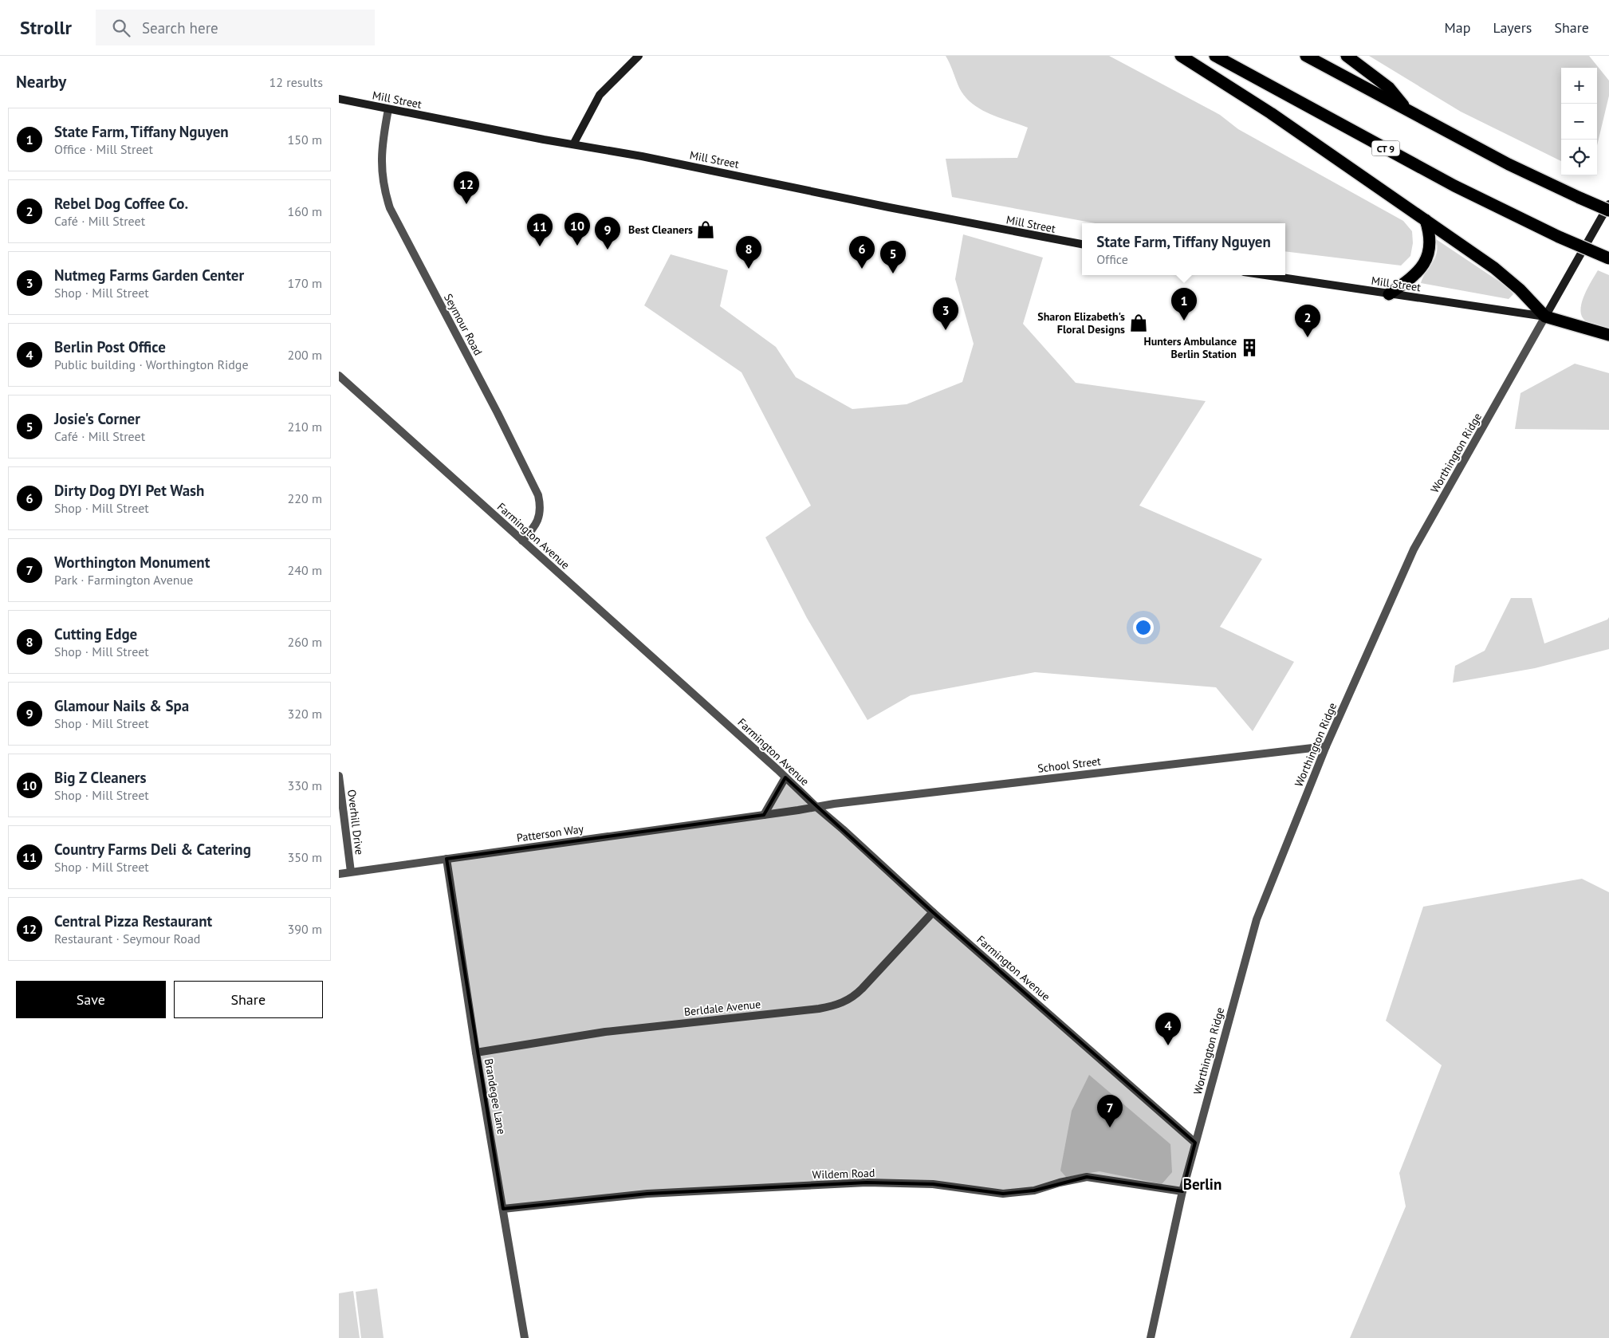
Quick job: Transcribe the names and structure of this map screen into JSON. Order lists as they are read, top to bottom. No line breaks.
{"streets":{"highway":["CT 9"],"main road":["Mill Street","Worthington Ridge"],"street":["Seymour Road","Farmington Avenue","School Street","Overhill Drive","Patterson Way","Berldale Avenue","Brandegee Lane","Wildem Road"]},"crossings":[["Mill Street","Seymour Road"],["Mill Street","Worthington Ridge"],["Seymour Road","Farmington Avenue"],["Worthington Ridge","Farmington Avenue"],["Worthington Ridge","School Street"],["Worthington Ridge","Wildem Road"],["Farmington Avenue","School Street"],["Farmington Avenue","Patterson Way"],["Farmington Avenue","Berldale Avenue"],["School Street","Patterson Way"],["Overhill Drive","Patterson Way"],["Patterson Way","Brandegee Lane"],["Berldale Avenue","Brandegee Lane"],["Brandegee Lane","Wildem Road"]],"districts":["Berlin"],"places":{"shop":["Best Cleaners","Sharon Elizabeth's Floral Designs"],"building":["Hunters Ambulance Berlin Station"]},"page":{"header":"Strollr","search":"Search here","nav":["Map","Layers","Share"],"heading":["Nearby","12 results"],"map_buttons":["+","−"],"list":[{"mark":"1","name":"State Farm, Tiffany Nguyen","note":"Office · Mill Street","value":"150 m"},{"mark":"2","name":"Rebel Dog Coffee Co.","note":"Café · Mill Street","value":"160 m"},{"mark":"3","name":"Nutmeg Farms Garden Center","note":"Shop · Mill Street","value":"170 m"},{"mark":"4","name":"Berlin Post Office","note":"Public building · Worthington Ridge","value":"200 m"},{"mark":"5","name":"Josie's Corner","note":"Café · Mill Street","value":"210 m"},{"mark":"6","name":"Dirty Dog DYI Pet Wash","note":"Shop · Mill Street","value":"220 m"},{"mark":"7","name":"Worthington Monument","note":"Park · Farmington Avenue","value":"240 m"},{"mark":"8","name":"Cutting Edge","note":"Shop · Mill Street","value":"260 m"},{"mark":"9","name":"Glamour Nails & Spa","note":"Shop · Mill Street","value":"320 m"},{"mark":"10","name":"Big Z Cleaners","note":"Shop · Mill Street","value":"330 m"},{"mark":"11","name":"Country Farms Deli & Catering","note":"Shop · Mill Street","value":"350 m"},{"mark":"12","name":"Central Pizza Restaurant","note":"Restaurant · Seymour Road","value":"390 m"}],"pins":["12","10","11","9","6","8","5","1","3","2","4","7"],"popup":["State Farm, Tiffany Nguyen","Office"],"buttons":["Save","Share"]}}
